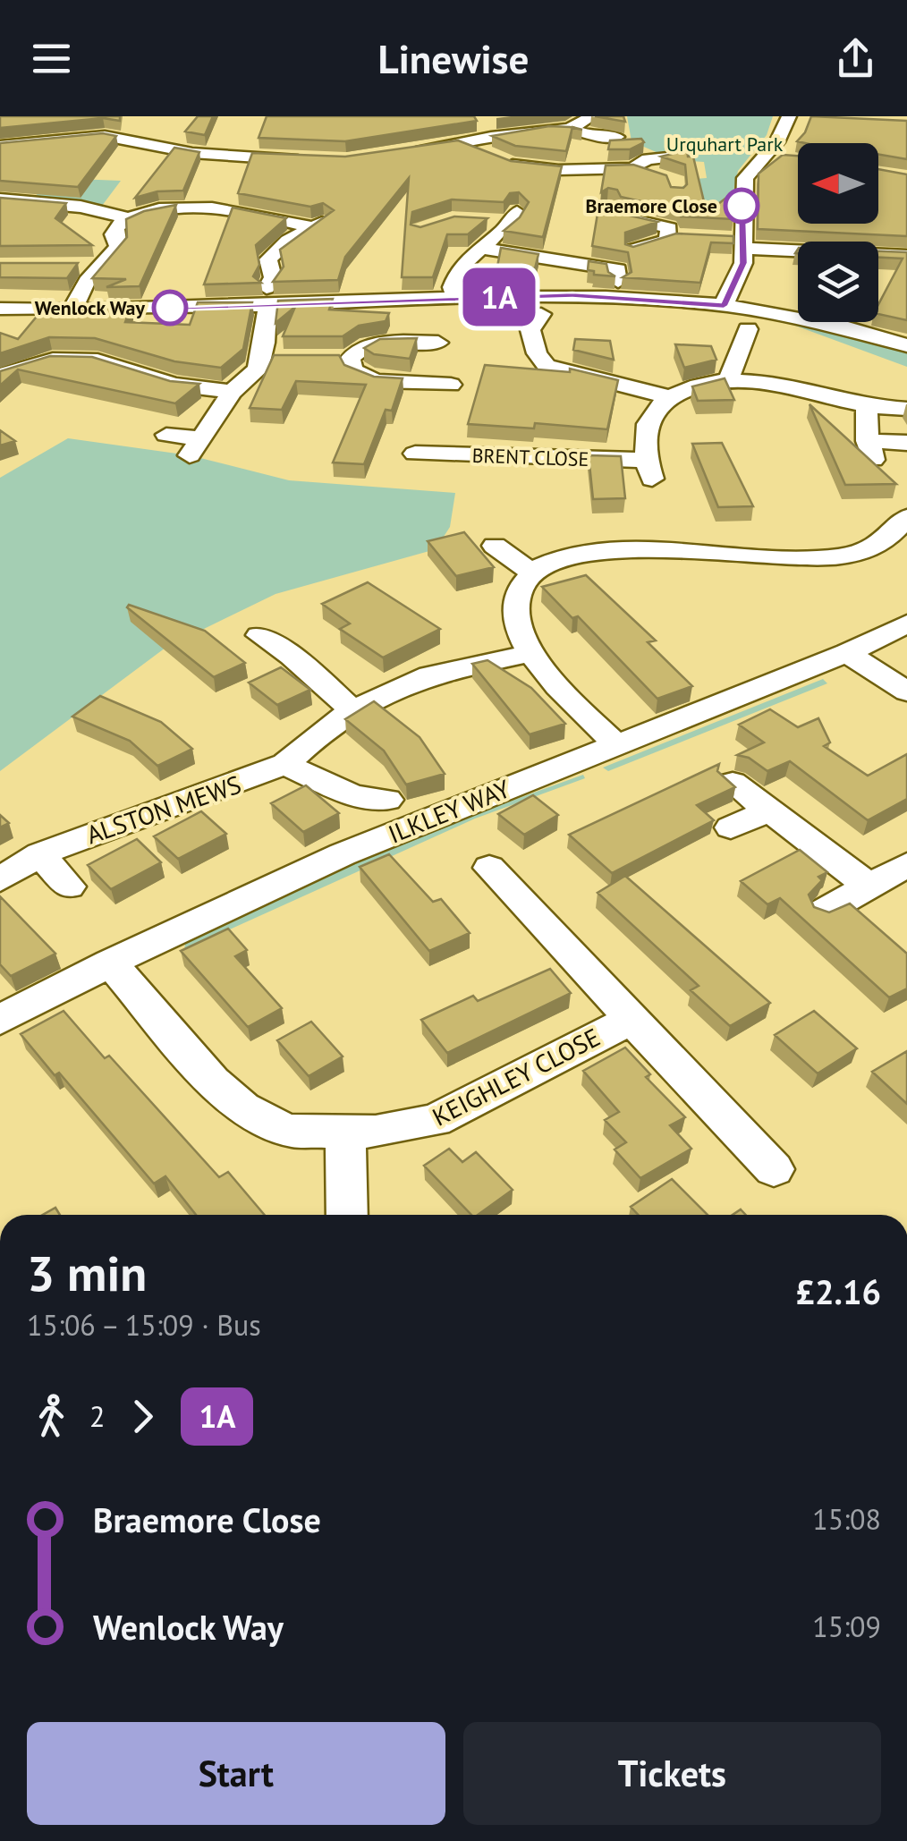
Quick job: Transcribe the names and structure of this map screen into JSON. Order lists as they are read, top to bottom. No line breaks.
{"streets":{"street":["BRENT CLOSE","ALSTON MEWS","ILKLEY WAY","KEIGHLEY CLOSE"]},"crossings":[["ILKLEY WAY","KEIGHLEY CLOSE"]],"parks":["Urquhart Park"],"places":["Braemore Close","Wenlock Way"],"lines":["bus line 1A"],"north":"left","page":{"header":"Linewise","on_map":"1A","heading":["3 min","15:06 – 15:09 · Bus","£2.16"],"legs":["2","1A"],"list":[{"name":"Braemore Close","value":"15:08"},{"name":"Wenlock Way","value":"15:09"}],"buttons":["Start","Tickets"]}}
